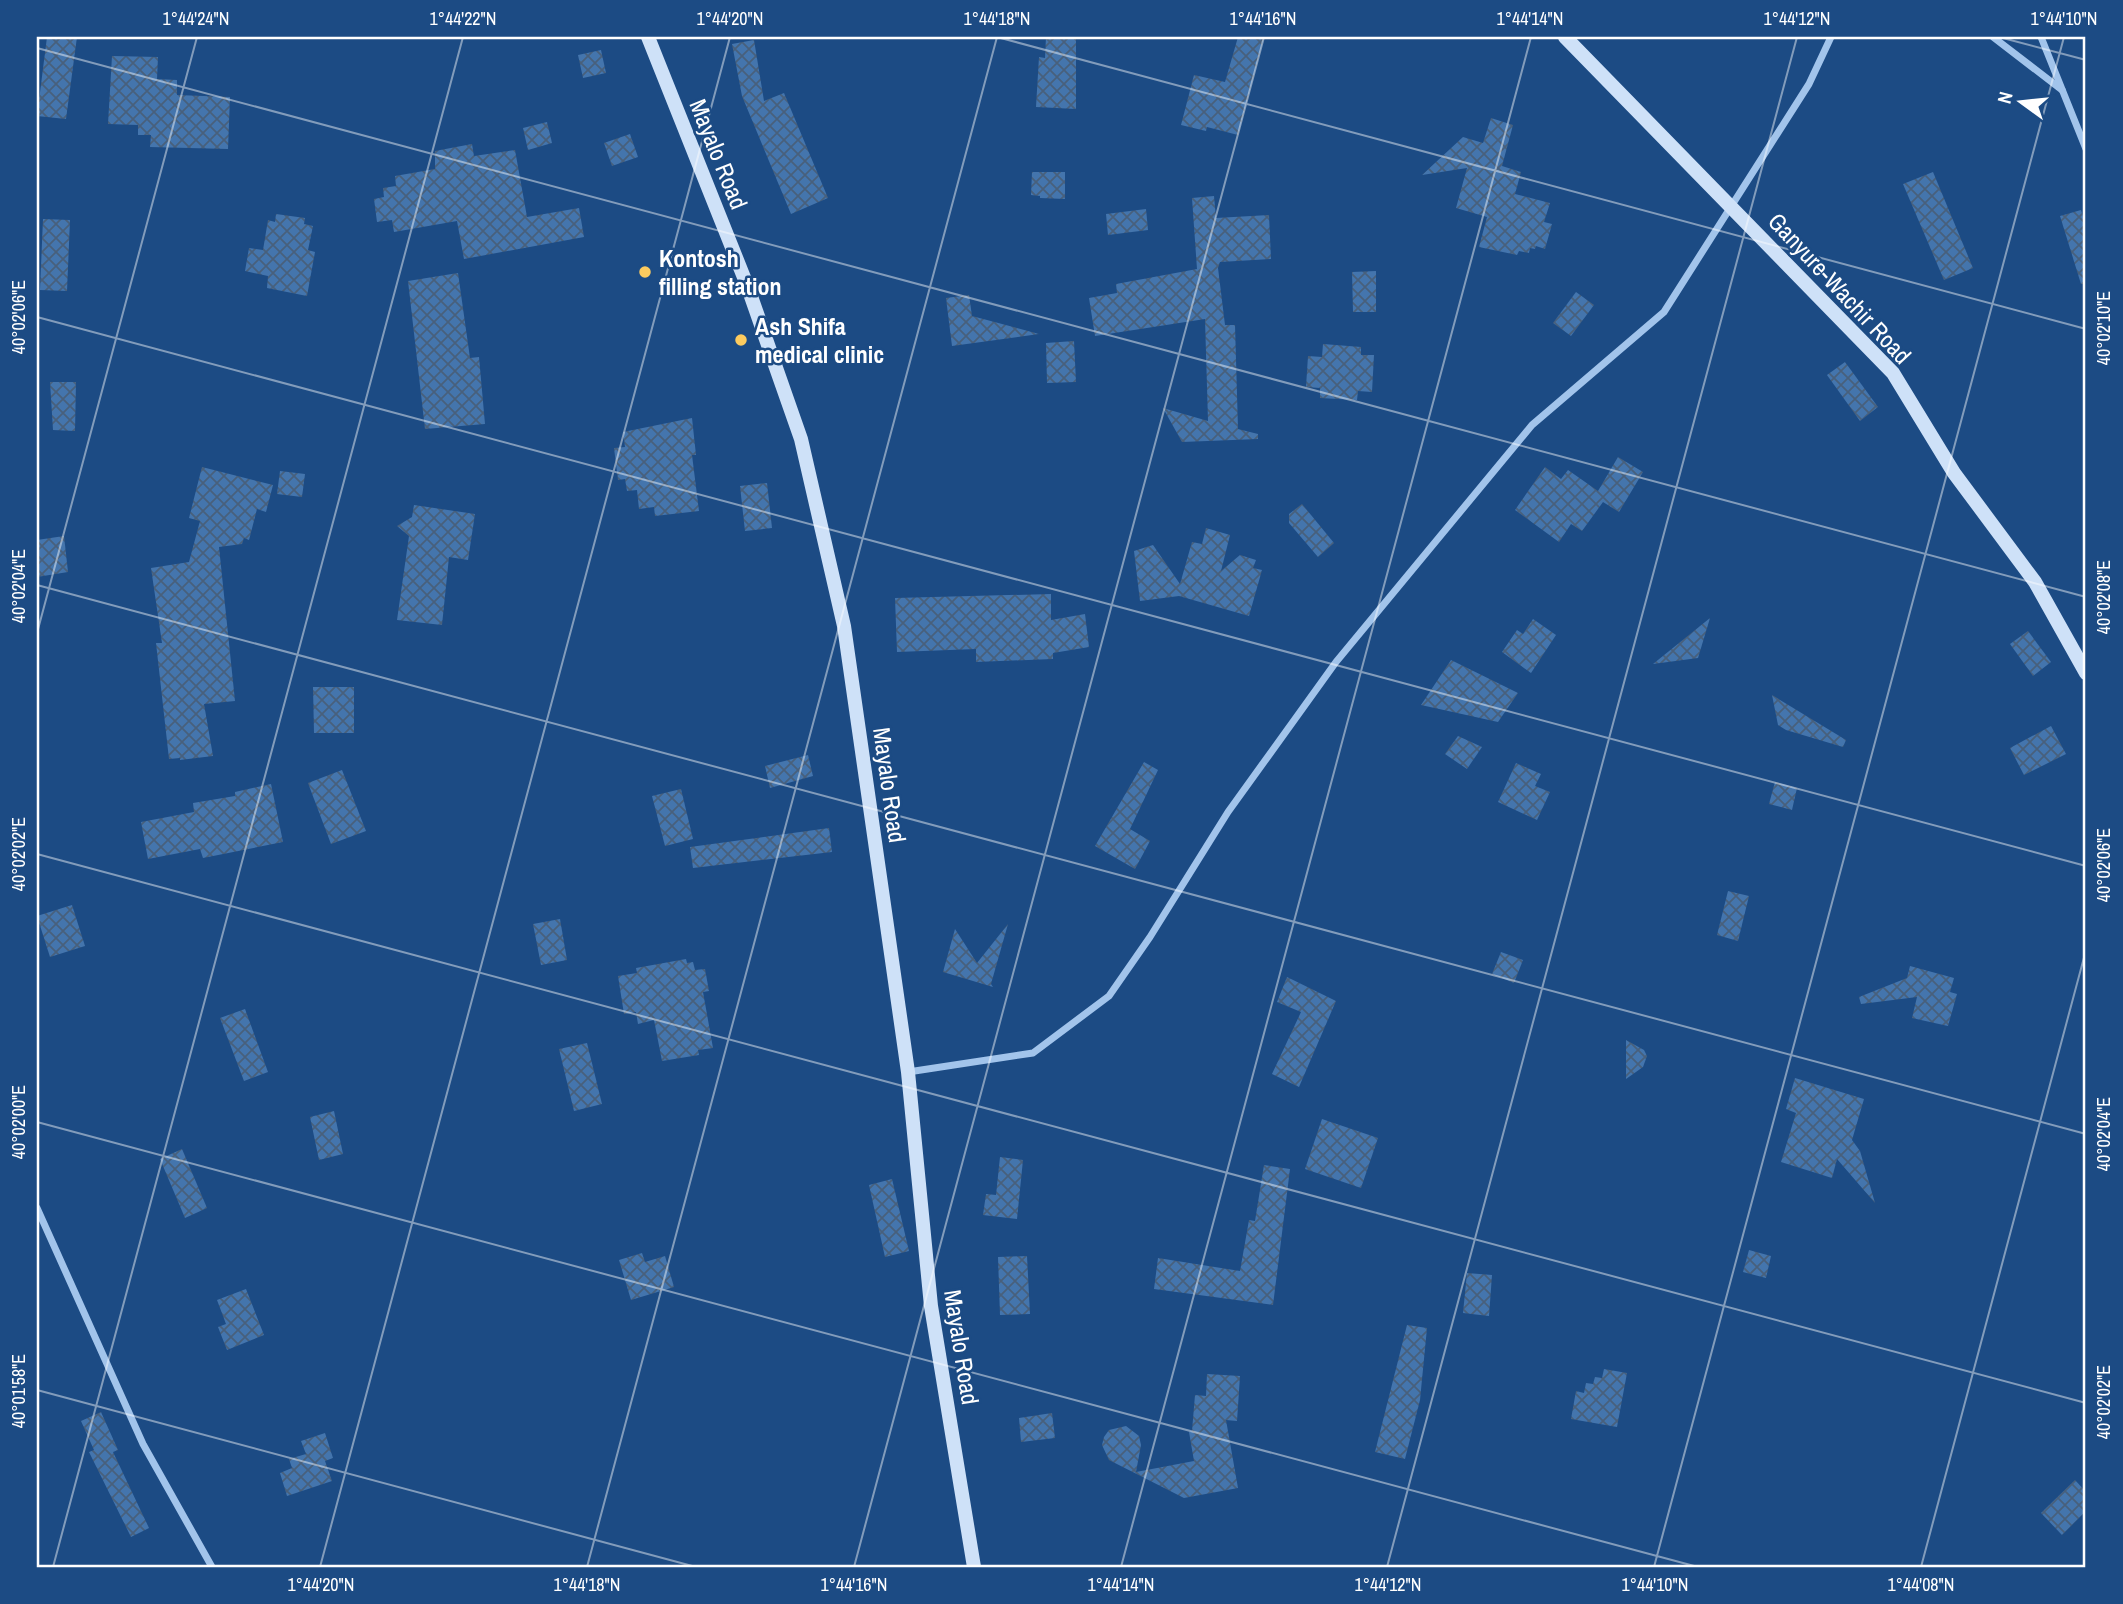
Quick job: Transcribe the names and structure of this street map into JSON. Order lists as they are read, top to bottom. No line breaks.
{"streets":{"street":["Mayalo Road","Ganyure-Wachir Road"]},"places":["Kontosh filling station","Ash Shifa medical clinic"],"north":"left","coordinates":["1°44'24\"N","1°44'22\"N","1°44'20\"N","1°44'18\"N","1°44'16\"N","1°44'14\"N","1°44'12\"N","1°44'10\"N","40°02'06\"E","40°02'10\"E","40°02'04\"E","40°02'08\"E","40°02'02\"E","40°02'00\"E","40°01'58\"E","1°44'08\"N"]}
